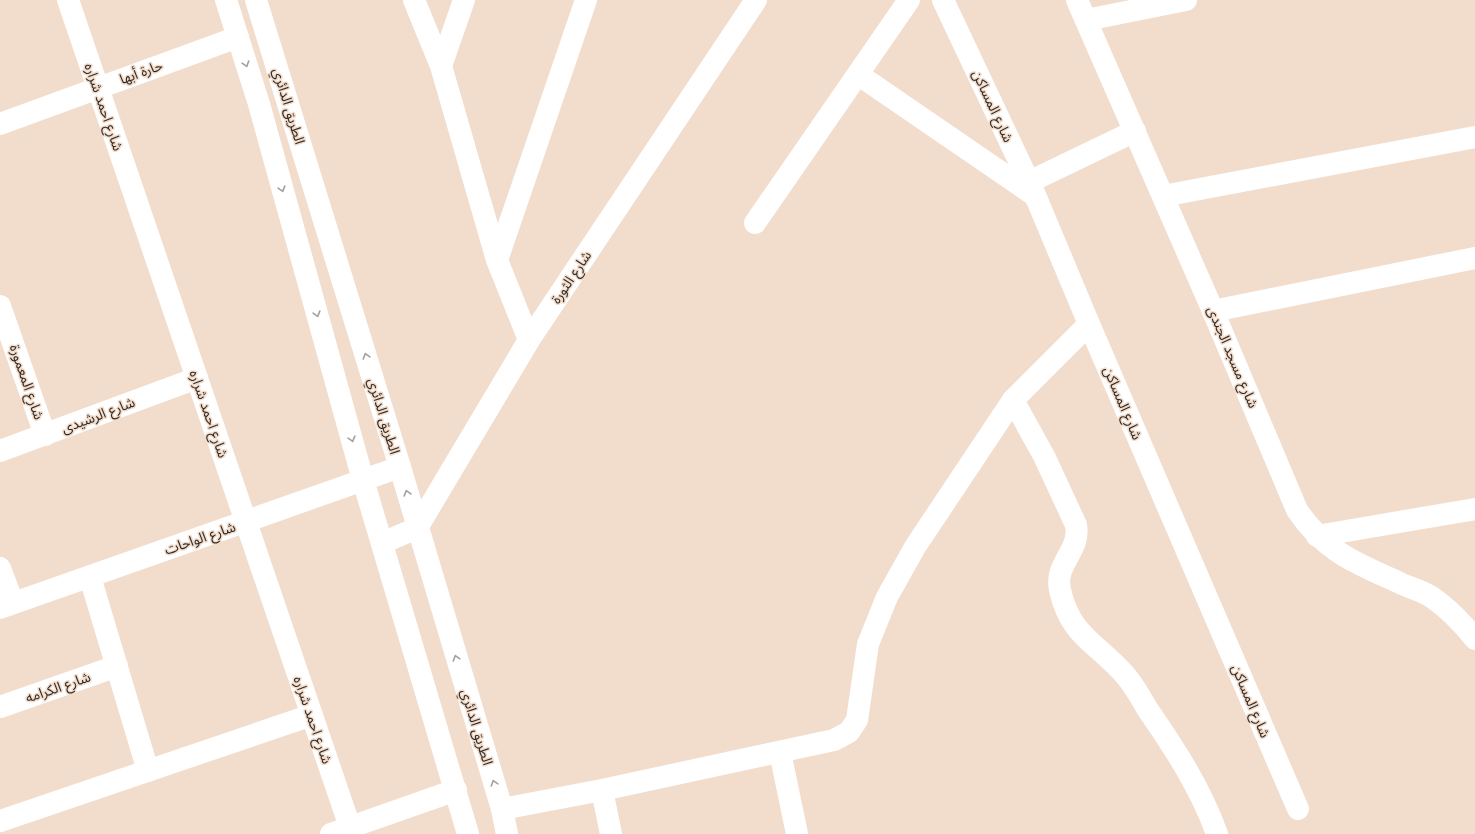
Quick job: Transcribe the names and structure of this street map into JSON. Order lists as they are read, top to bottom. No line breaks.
{"streets":{"street":["حارة أبها","الطريق الدائري","شارع المساكن","شارع احمد شراره","شارع الثورة","شارع مسجد الجندى","شارع المعمورة","شارع الرشيدى","شارع الواحات","شارع الكرامه"]},"crossings":[["حارة أبها","الطريق الدائري"],["حارة أبها","شارع احمد شراره"],["الطريق الدائري","شارع الثورة"],["الطريق الدائري","شارع الواحات"],["شارع احمد شراره","شارع الرشيدى"],["شارع احمد شراره","شارع الواحات"],["شارع المعمورة","شارع الرشيدى"]]}
